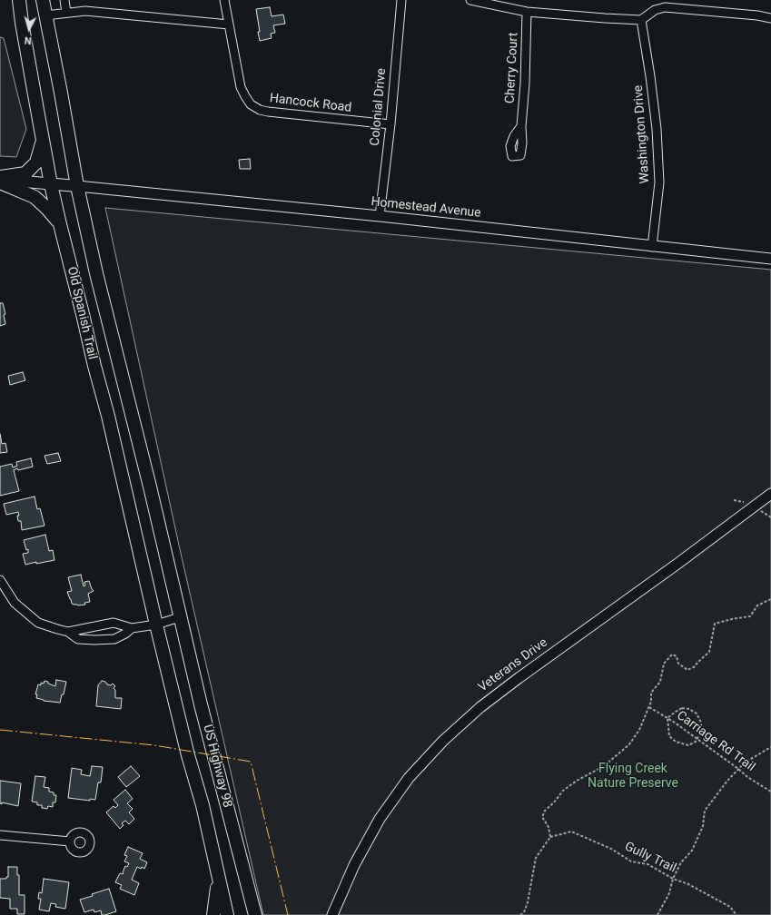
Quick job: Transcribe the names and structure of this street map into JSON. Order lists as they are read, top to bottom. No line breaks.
{"streets":{"main road":["Old Spanish Trail","US Highway 98"],"street":["Cherry Court","Hancock Road","Colonial Drive","Washington Drive","Homestead Avenue","Veterans Drive"],"path":["Carriage Rd Trail","Gully Trail"]},"crossings":[["Hancock Road","Colonial Drive"],["Colonial Drive","Homestead Avenue"],["Washington Drive","Homestead Avenue"],["Homestead Avenue","Old Spanish Trail"],["Old Spanish Trail","US Highway 98"]],"parks":["Flying Creek Nature Preserve"],"north":"bottom"}
